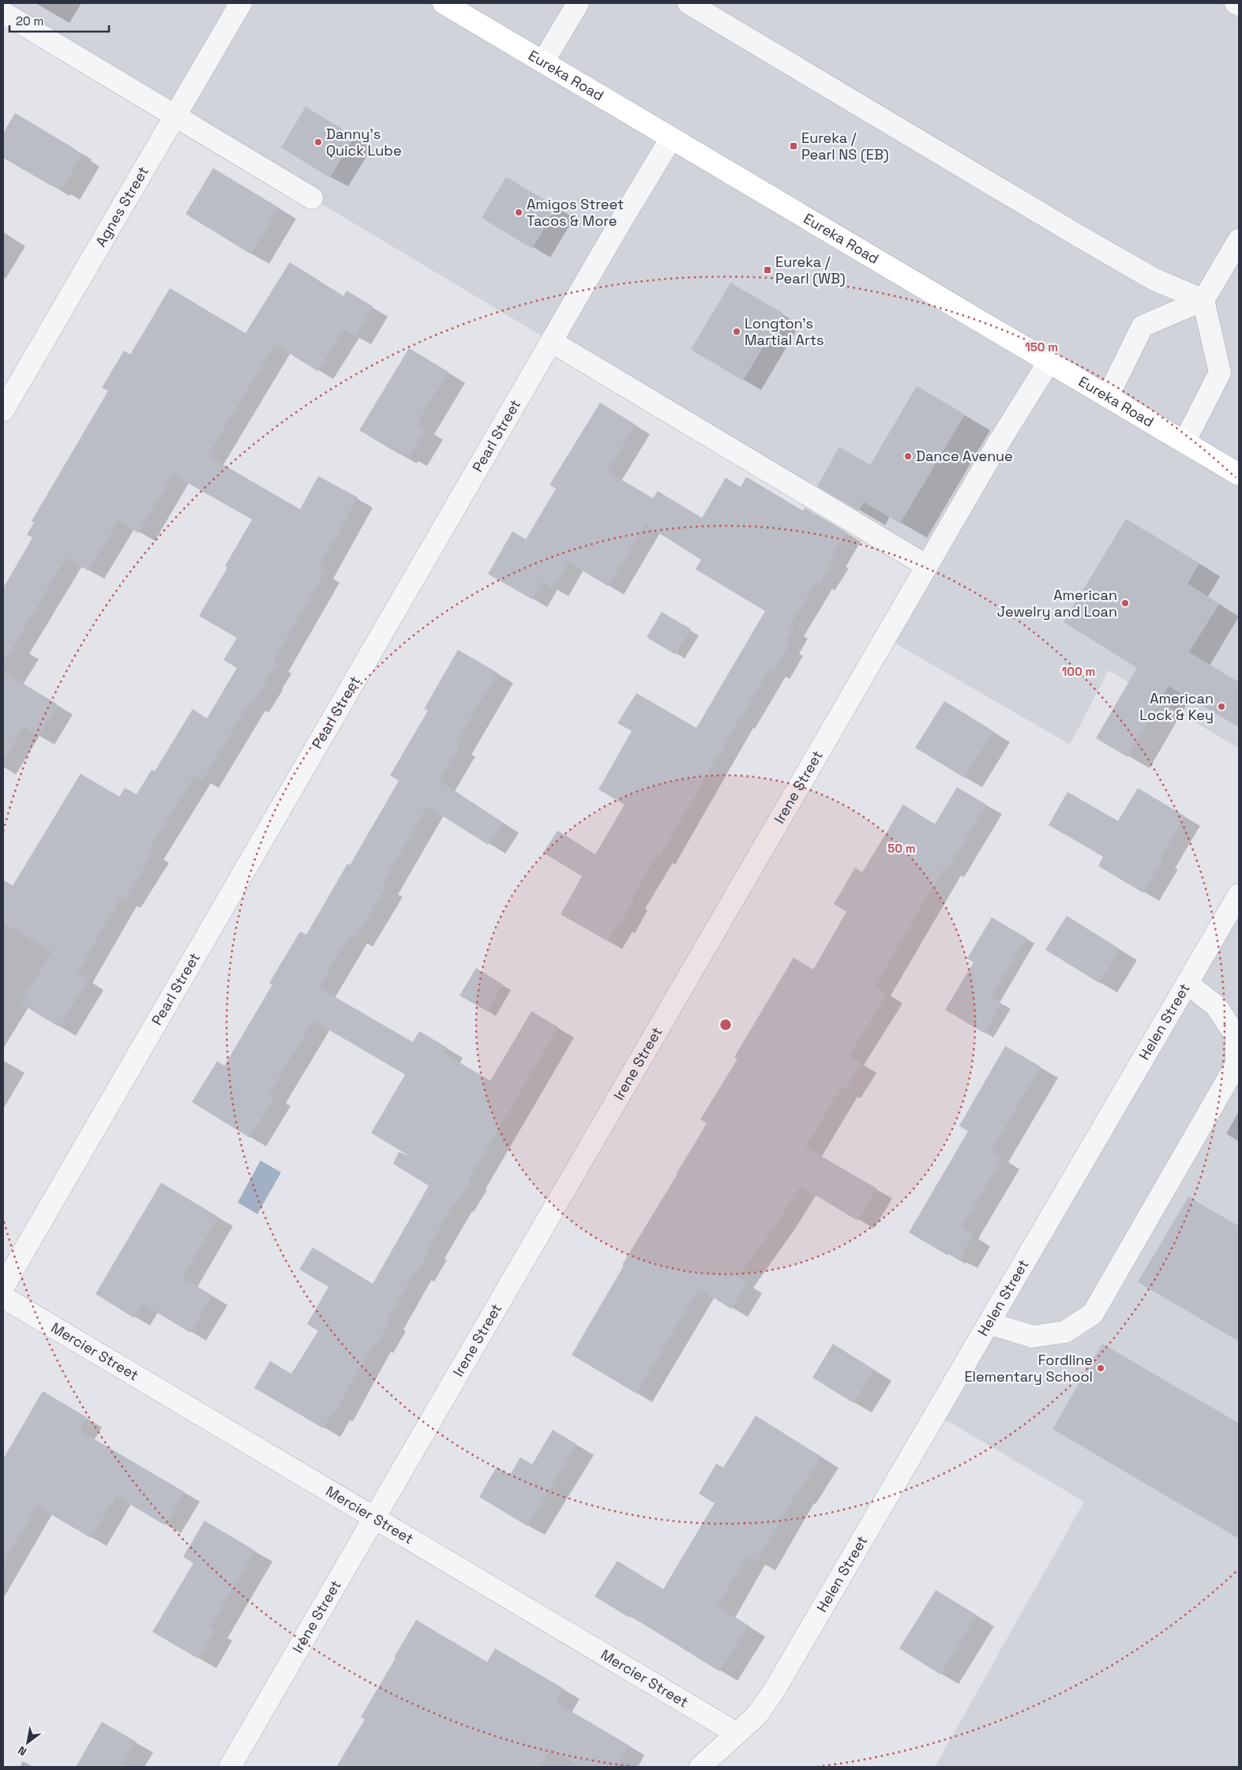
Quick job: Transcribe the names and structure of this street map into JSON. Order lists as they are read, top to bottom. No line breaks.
{"streets":{"main road":["Eureka Road"],"street":["Agnes Street","Pearl Street","Irene Street","Helen Street","Mercier Street"]},"crossings":[["Eureka Road","Pearl Street"],["Eureka Road","Irene Street"],["Irene Street","Mercier Street"],["Helen Street","Mercier Street"]],"places":{"other":["Danny's Quick Lube","Amigos Street Tacos & More","Longton's Martial Arts","Dance Avenue","American Jewelry and Loan","American Lock & Key","Fordline Elementary School"],"transit":["Eureka / Pearl NS (EB)","Eureka / Pearl (WB)"]},"scale_bar":"20 m","north":"bottom left","rings":["150 m","100 m","50 m"]}
